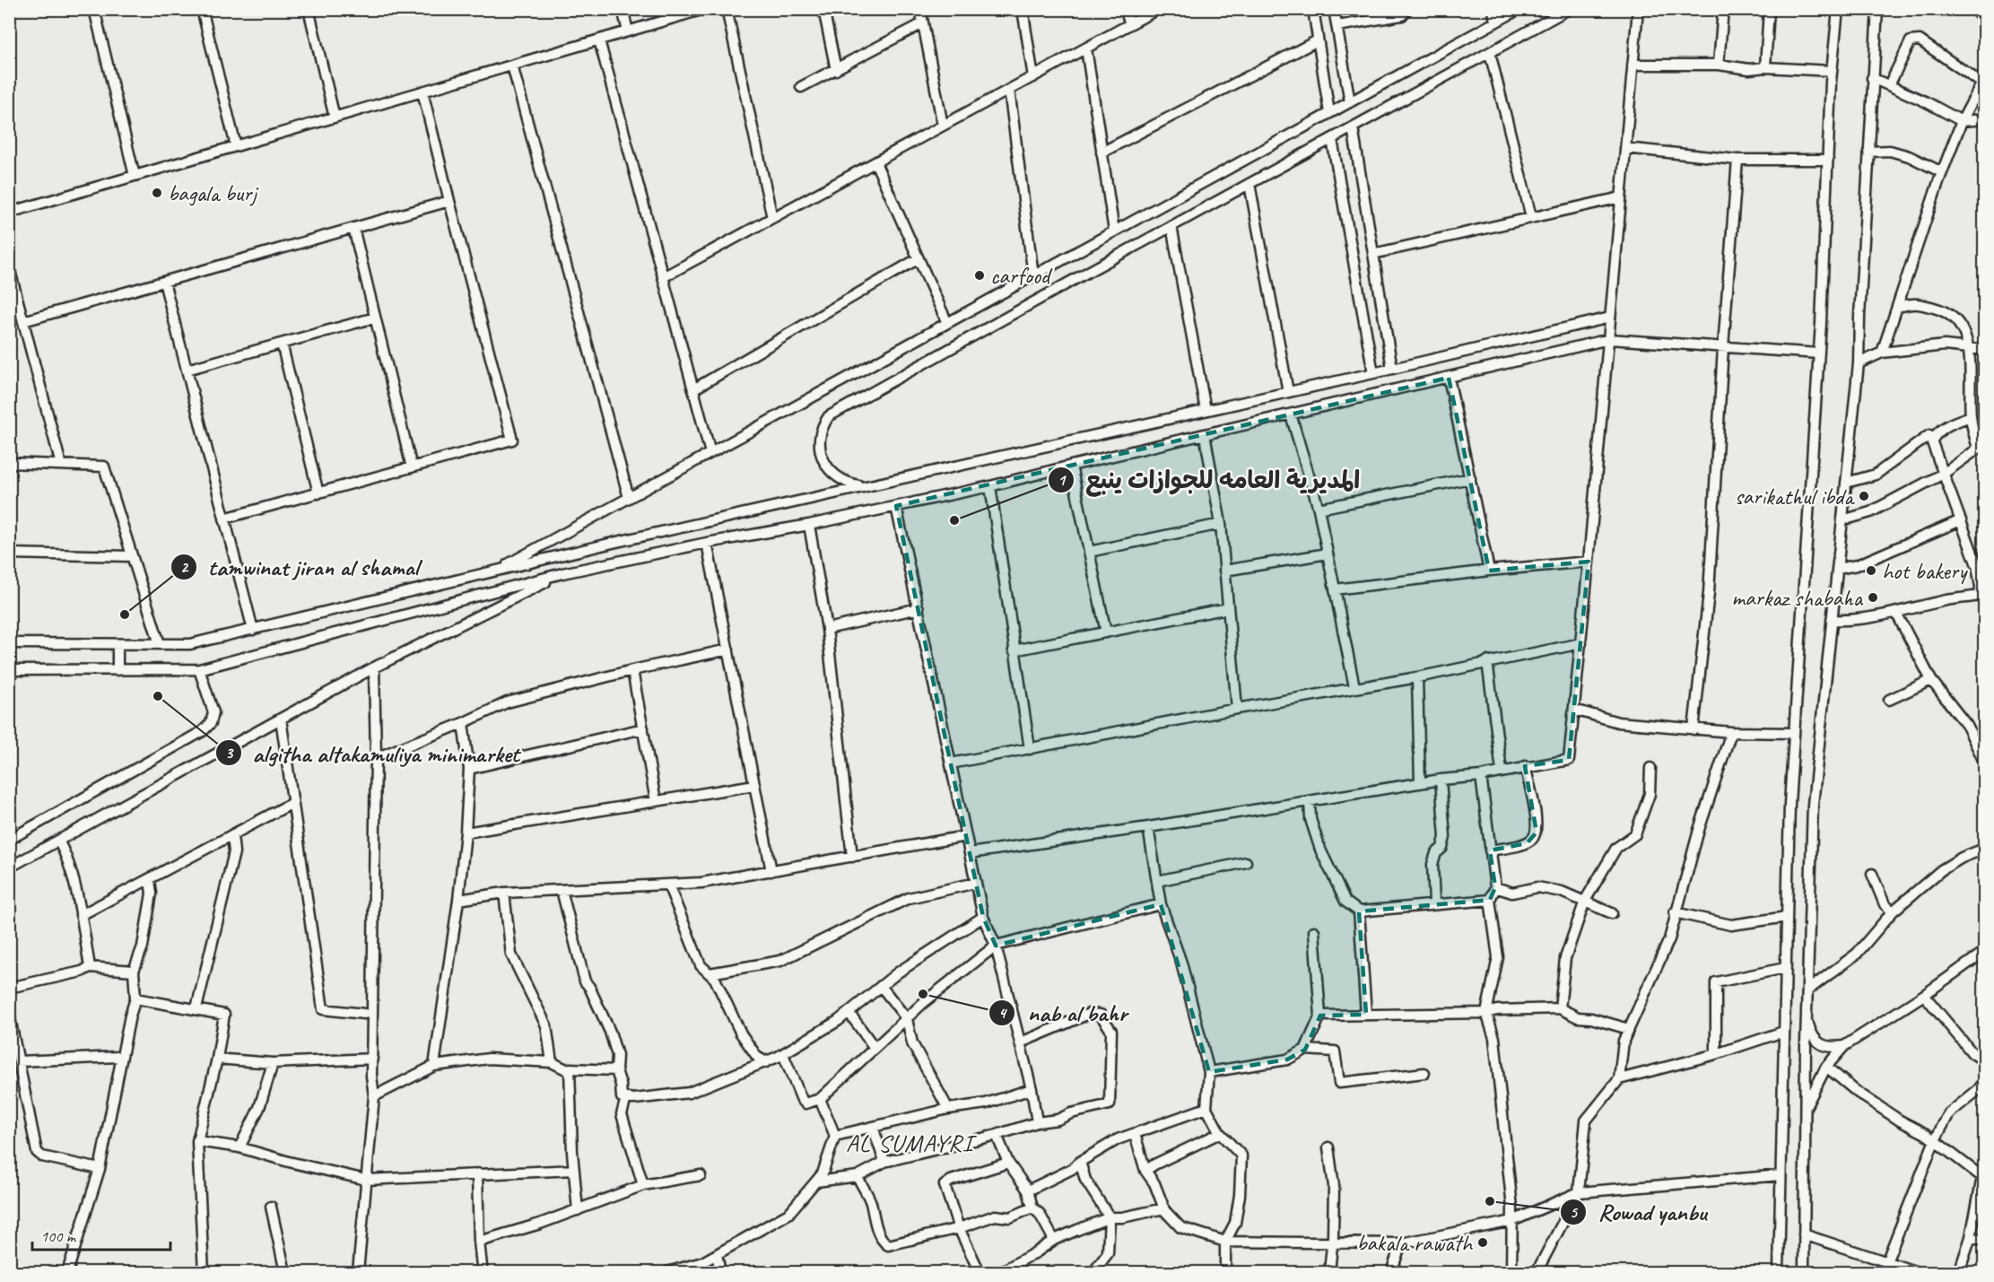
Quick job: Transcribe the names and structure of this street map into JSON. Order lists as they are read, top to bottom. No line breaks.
{"districts":["AL SUMAYRI"],"places":["bagala burj","carfood","sarikathul ibda","المديرية العامه للجوازات ينبع","hot bakery","markaz shabaha","tamwinat jiran al shamal","algitha altakamuliya minimarket","nab al bahr","Rowad yanbu","bakala rawath"],"scale_bar":"100 m"}
